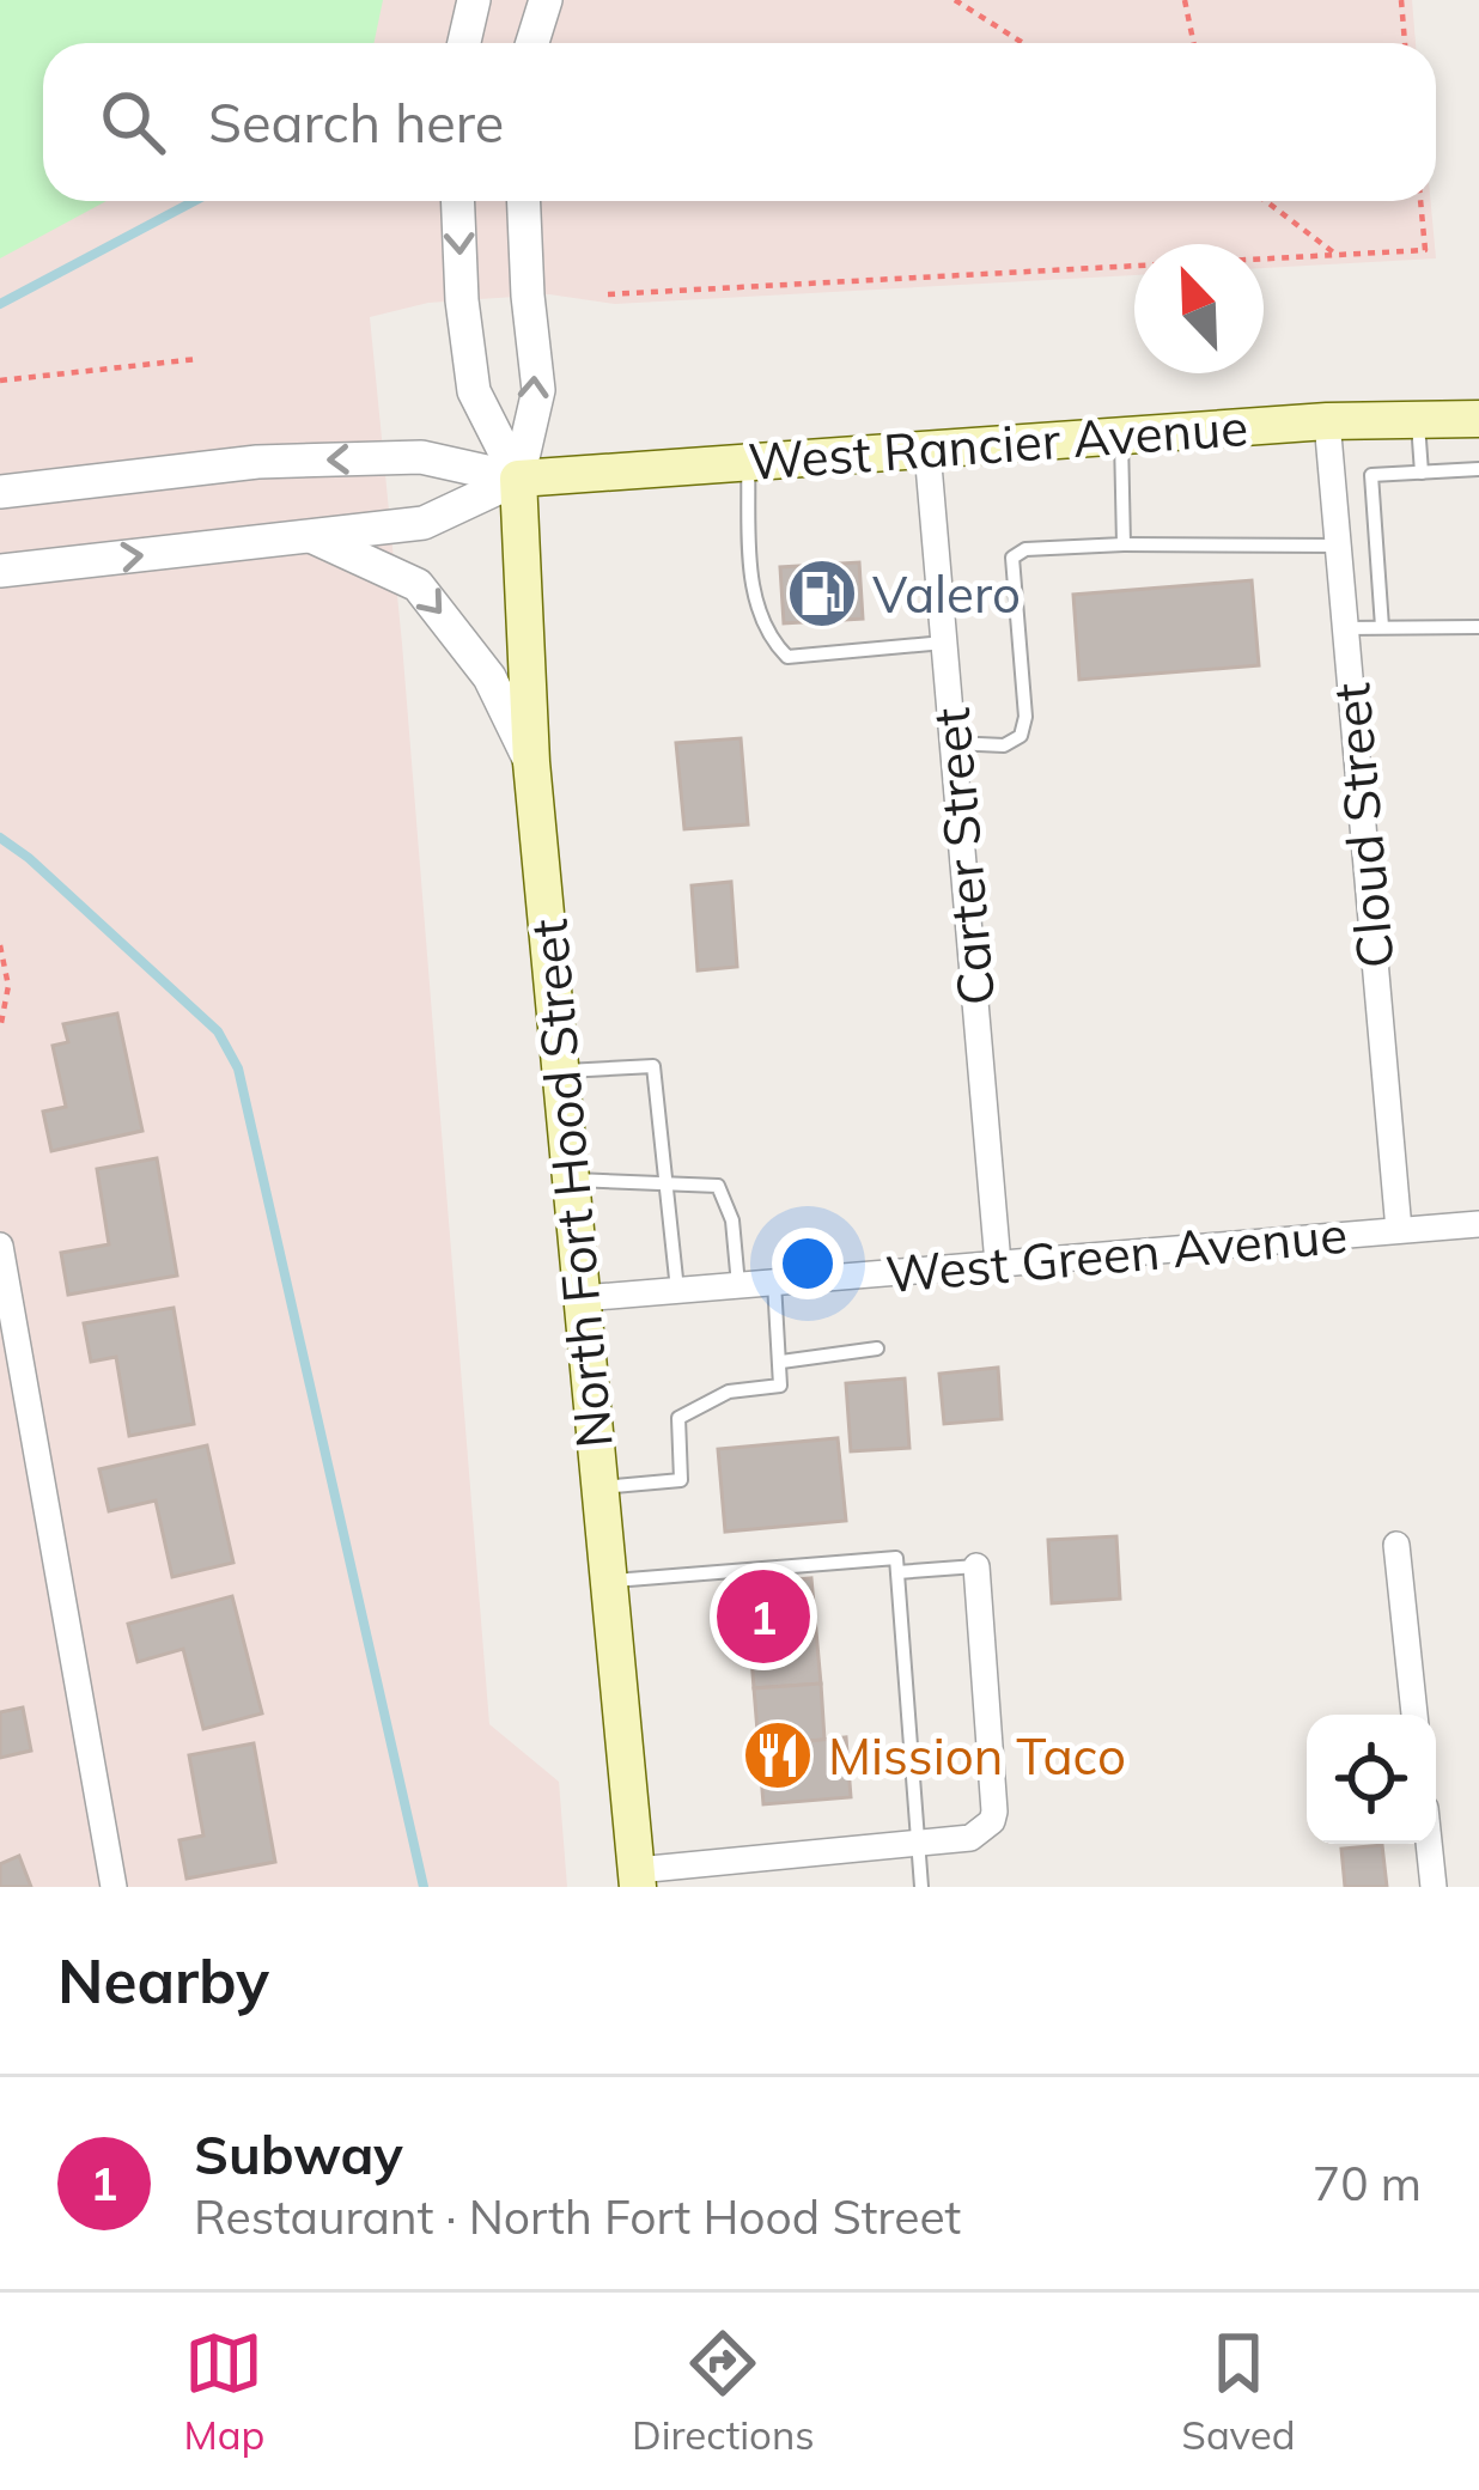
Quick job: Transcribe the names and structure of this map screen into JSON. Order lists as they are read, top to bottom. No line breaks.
{"streets":{"main road":["West Rancier Avenue","North Fort Hood Street"],"street":["Cloud Street","Carter Street","West Green Avenue"]},"crossings":[["West Rancier Avenue","Cloud Street"],["West Rancier Avenue","Carter Street"],["West Rancier Avenue","North Fort Hood Street"],["Cloud Street","West Green Avenue"],["Carter Street","West Green Avenue"],["North Fort Hood Street","West Green Avenue"]],"places":{"fuel station":["Valero"],"restaurant":["Mission Taco"]},"north":"top left","page":{"search":"Search here","pins":"1","heading":"Nearby","list":[{"mark":"1","name":"Subway","note":"Restaurant · North Fort Hood Street","value":"70 m"}],"nav":["Map","Directions","Saved"]}}
